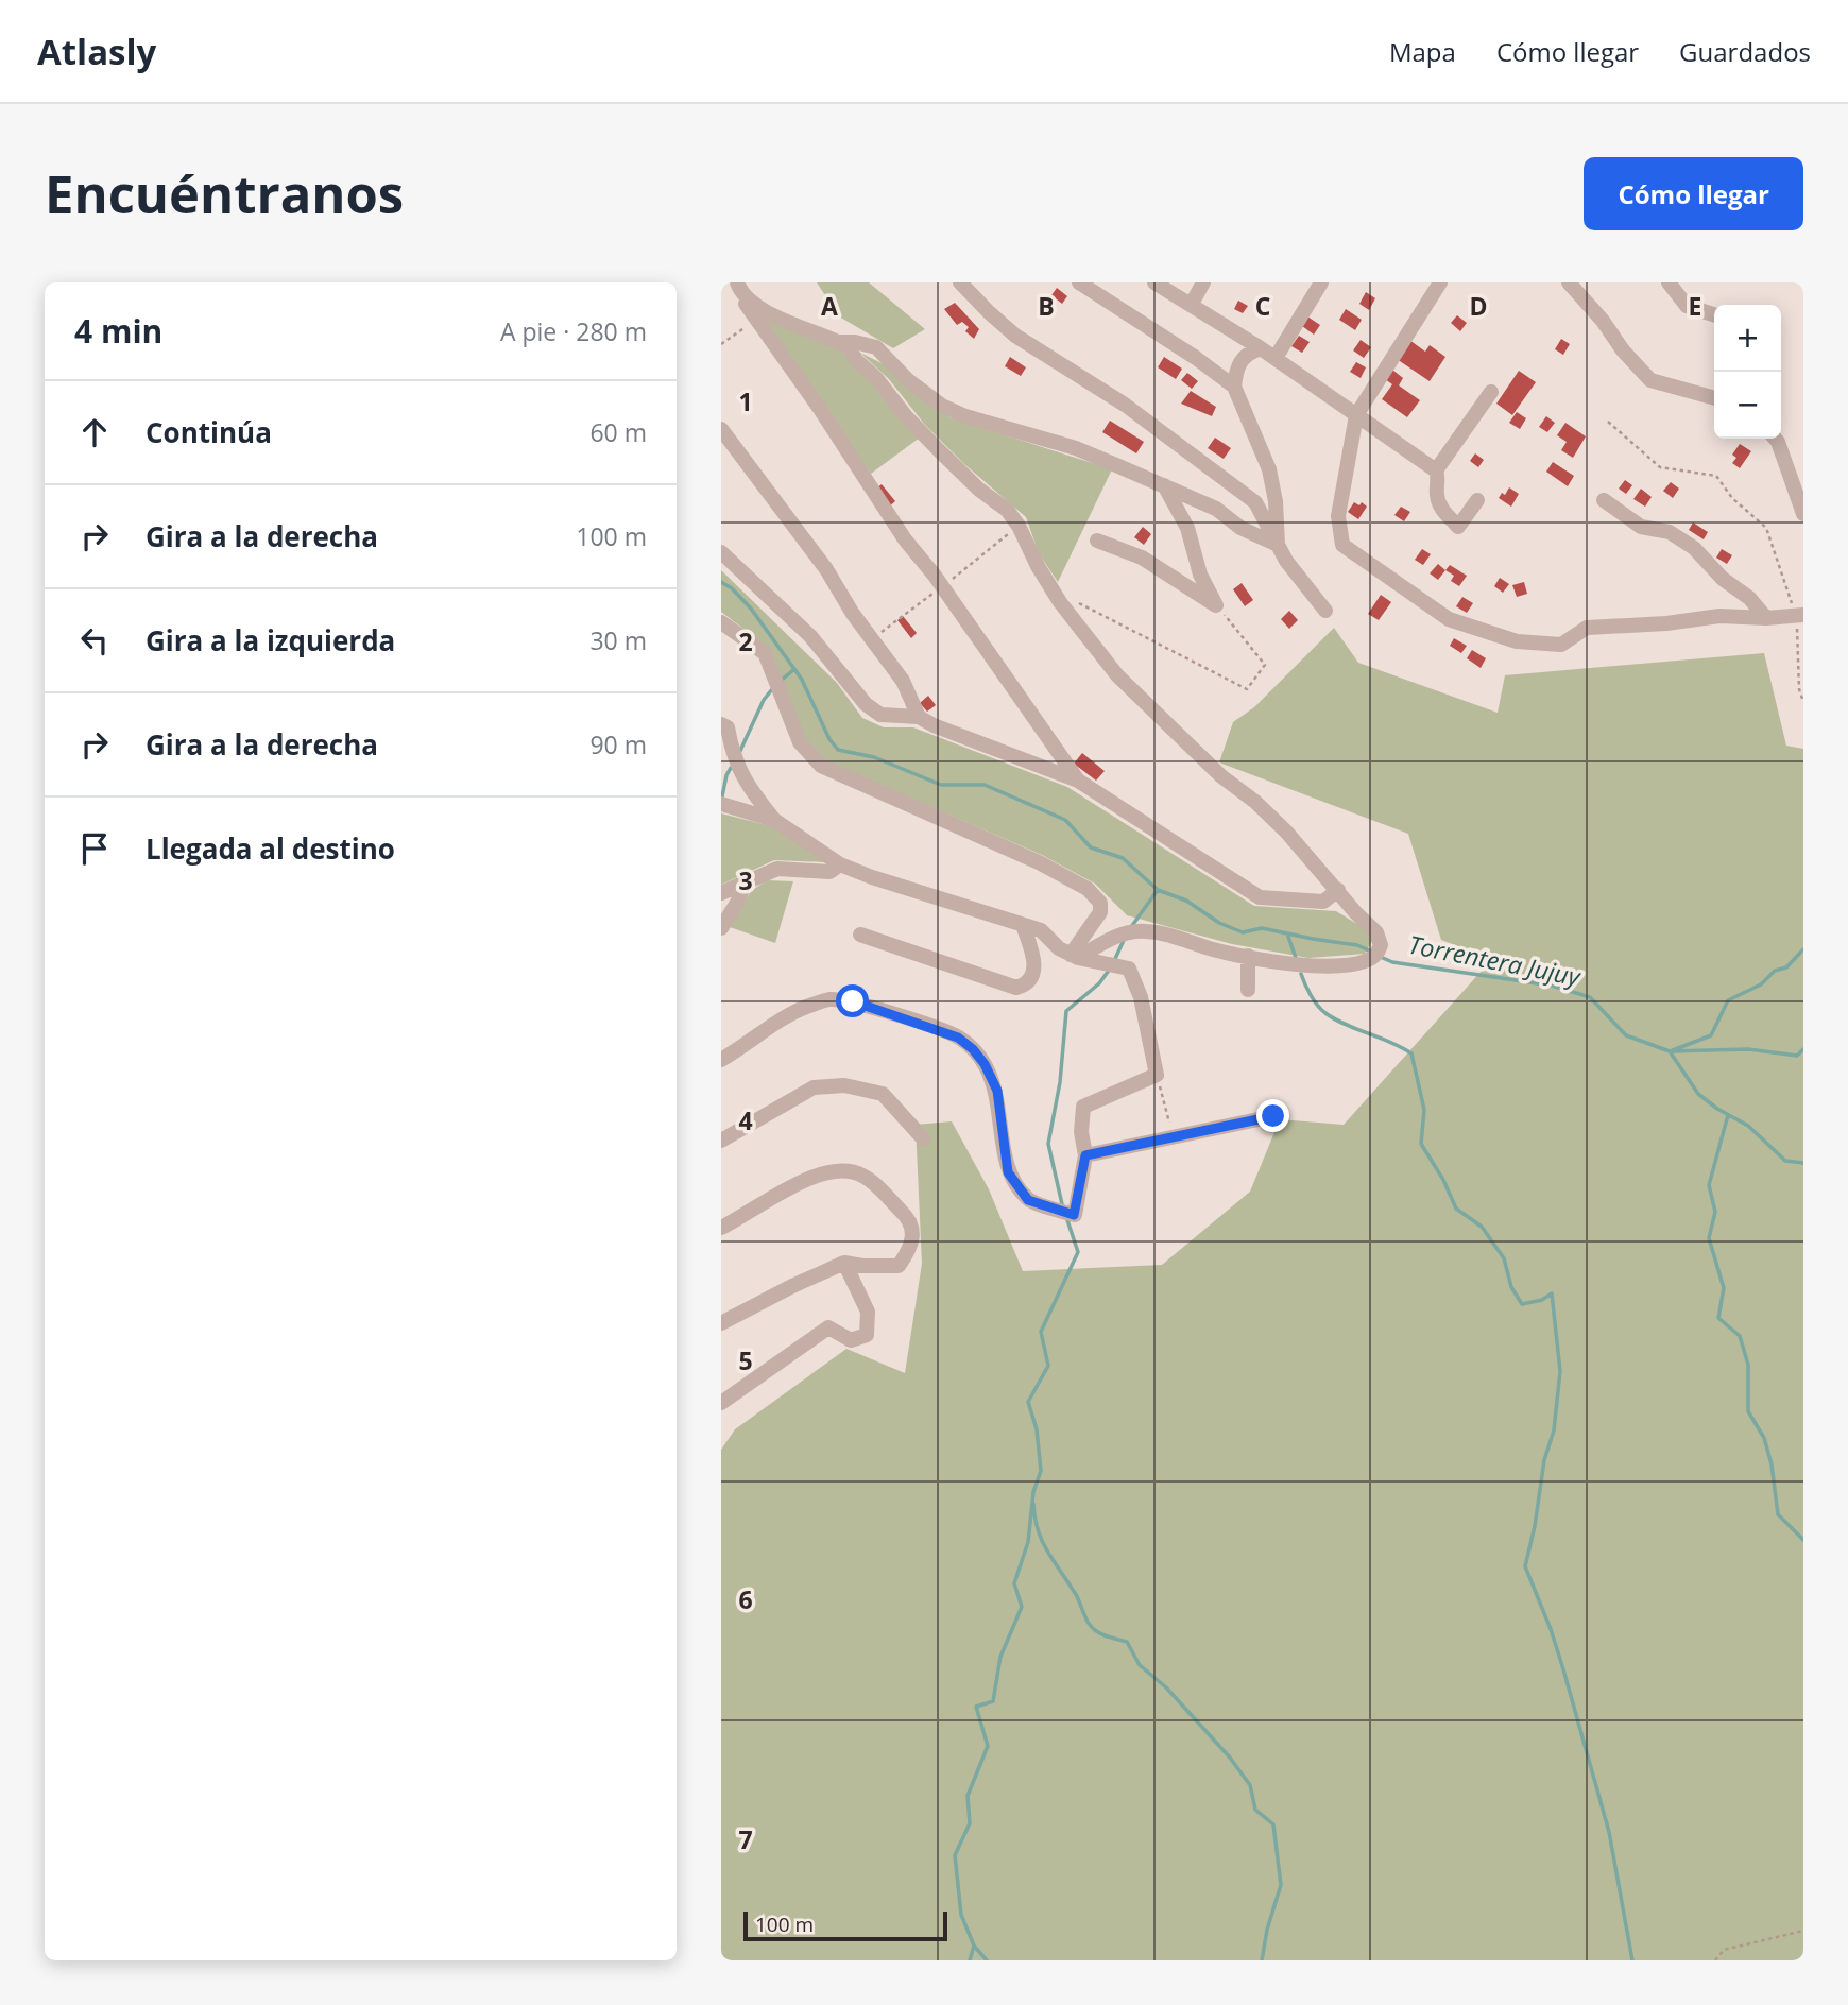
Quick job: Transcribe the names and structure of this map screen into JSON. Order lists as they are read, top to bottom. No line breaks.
{"water":["Torrentera Jujuy"],"scale_bar":"100 m","page":{"header":"Atlasly","nav":["Mapa","Cómo llegar","Guardados"],"buttons":"Cómo llegar","title":"Encuéntranos","heading":["4 min","A pie · 280 m"],"map_buttons":["+","−"],"list":[["Continúa","60 m"],["Gira a la derecha","100 m"],["Gira a la izquierda","30 m"],["Gira a la derecha","90 m"],"Llegada al destino"],"scale":"100 m"},"grid":{"columns":["A","B","C","D","E"],"rows":["1","2","3","4","5","6","7"]}}
